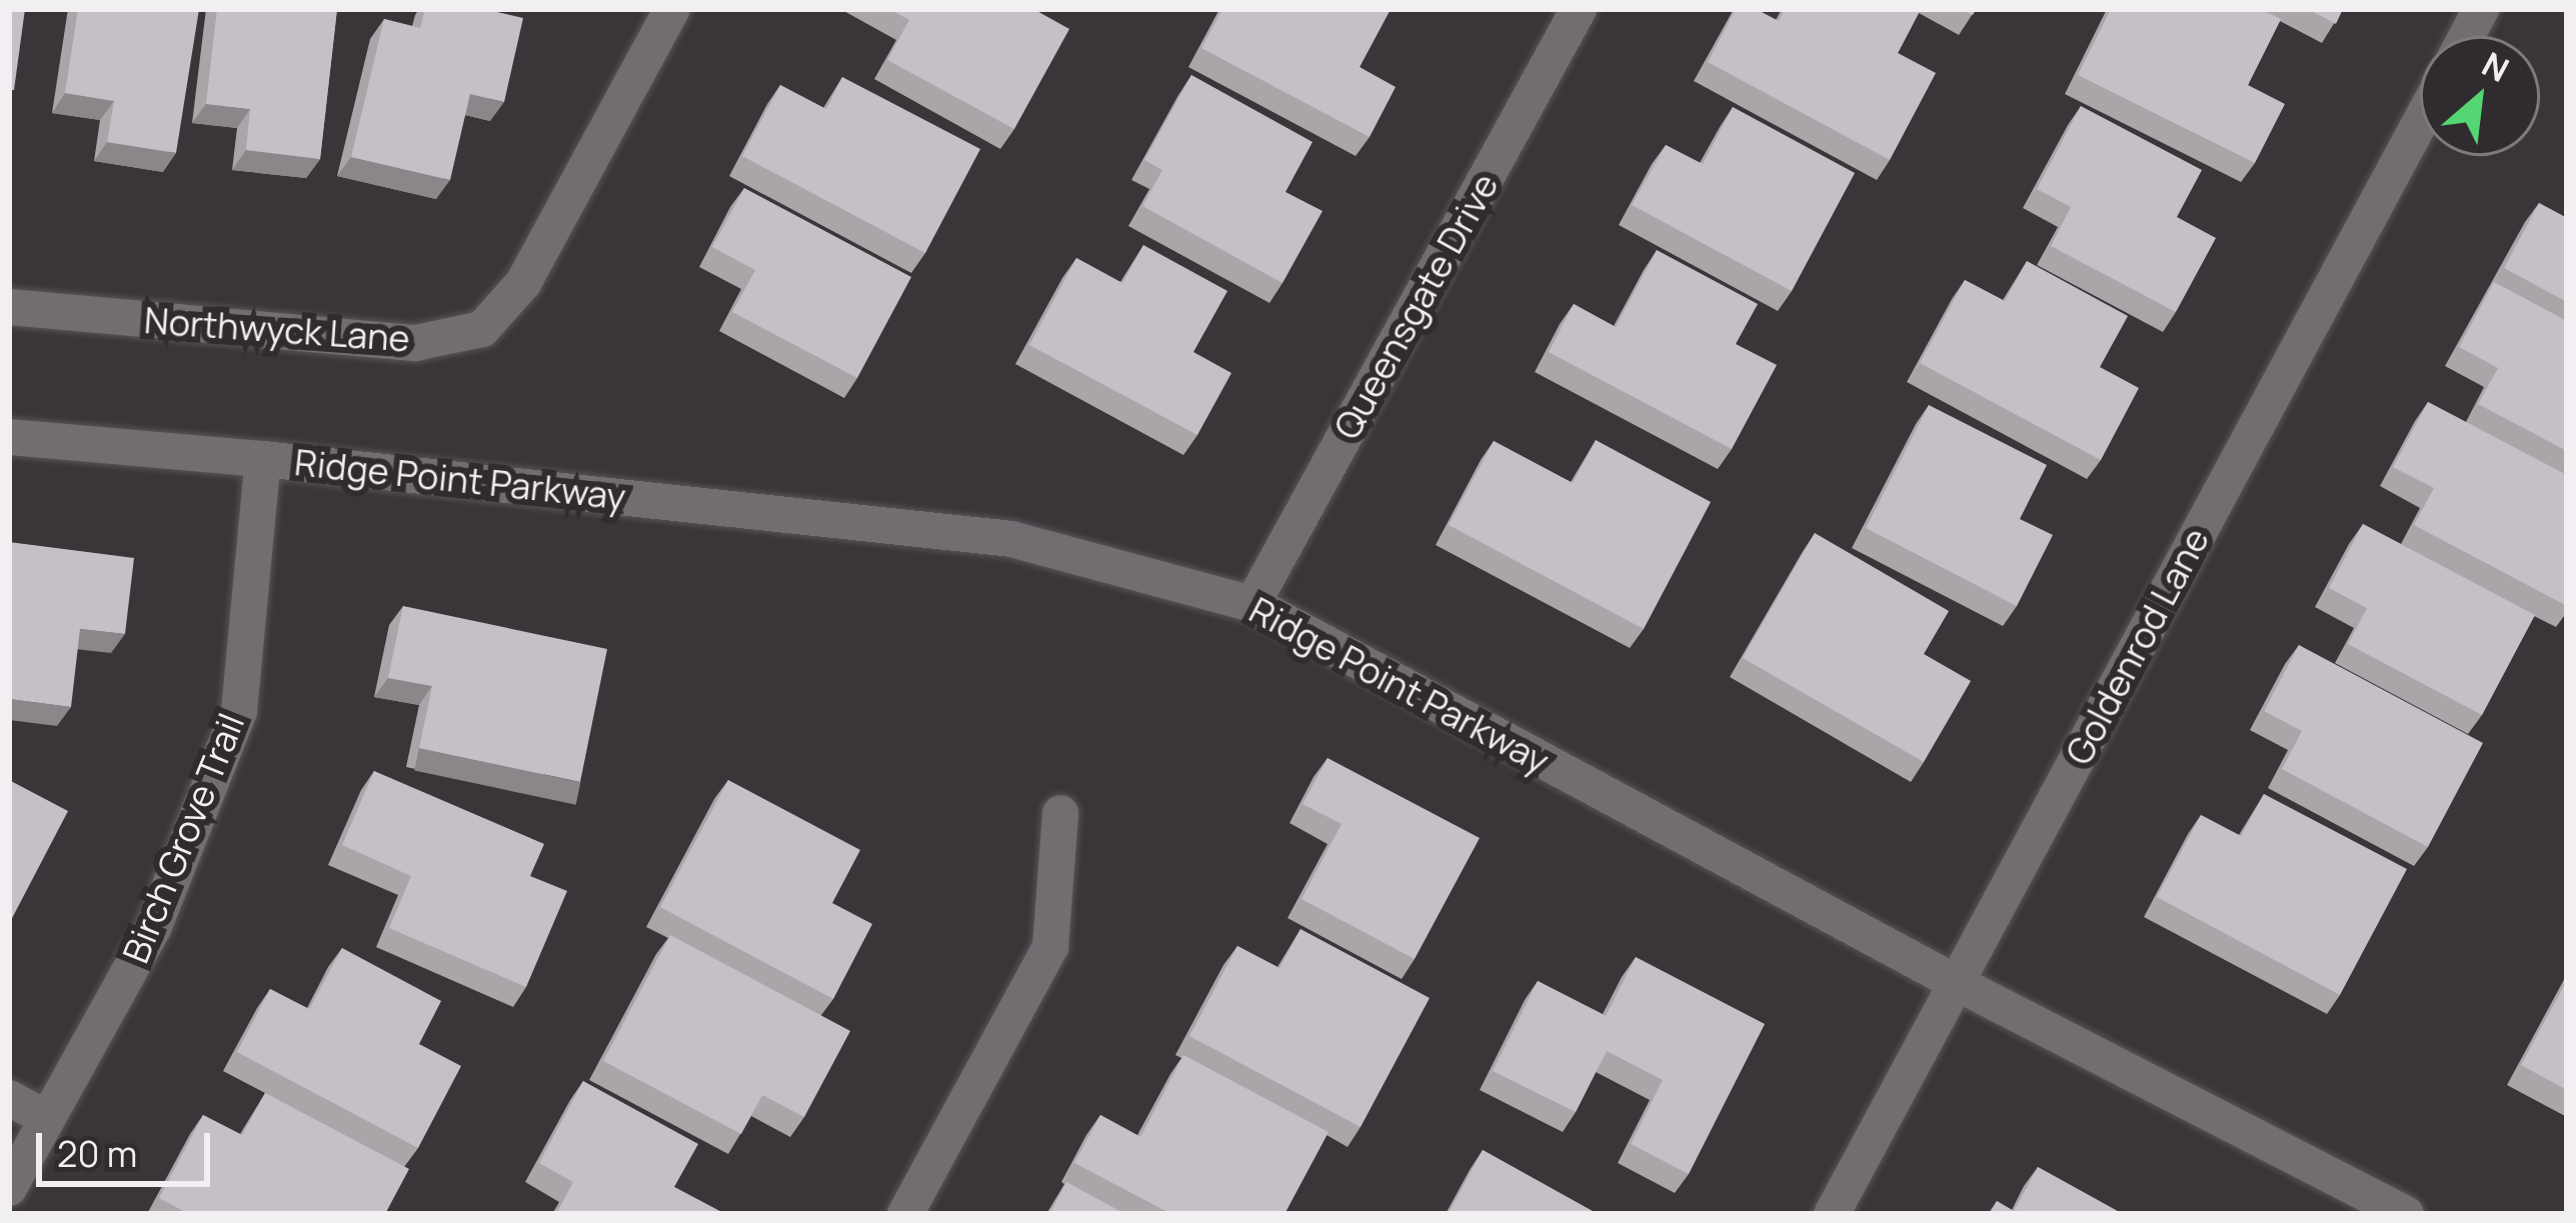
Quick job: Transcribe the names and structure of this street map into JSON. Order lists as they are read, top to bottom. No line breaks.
{"streets":{"street":["Queensgate Drive","Northwyck Lane","Ridge Point Parkway","Goldenrod Lane","Birch Grove Trail"]},"crossings":[["Queensgate Drive","Ridge Point Parkway"],["Ridge Point Parkway","Goldenrod Lane"],["Ridge Point Parkway","Birch Grove Trail"]],"scale_bar":"20 m","north":"top right"}
